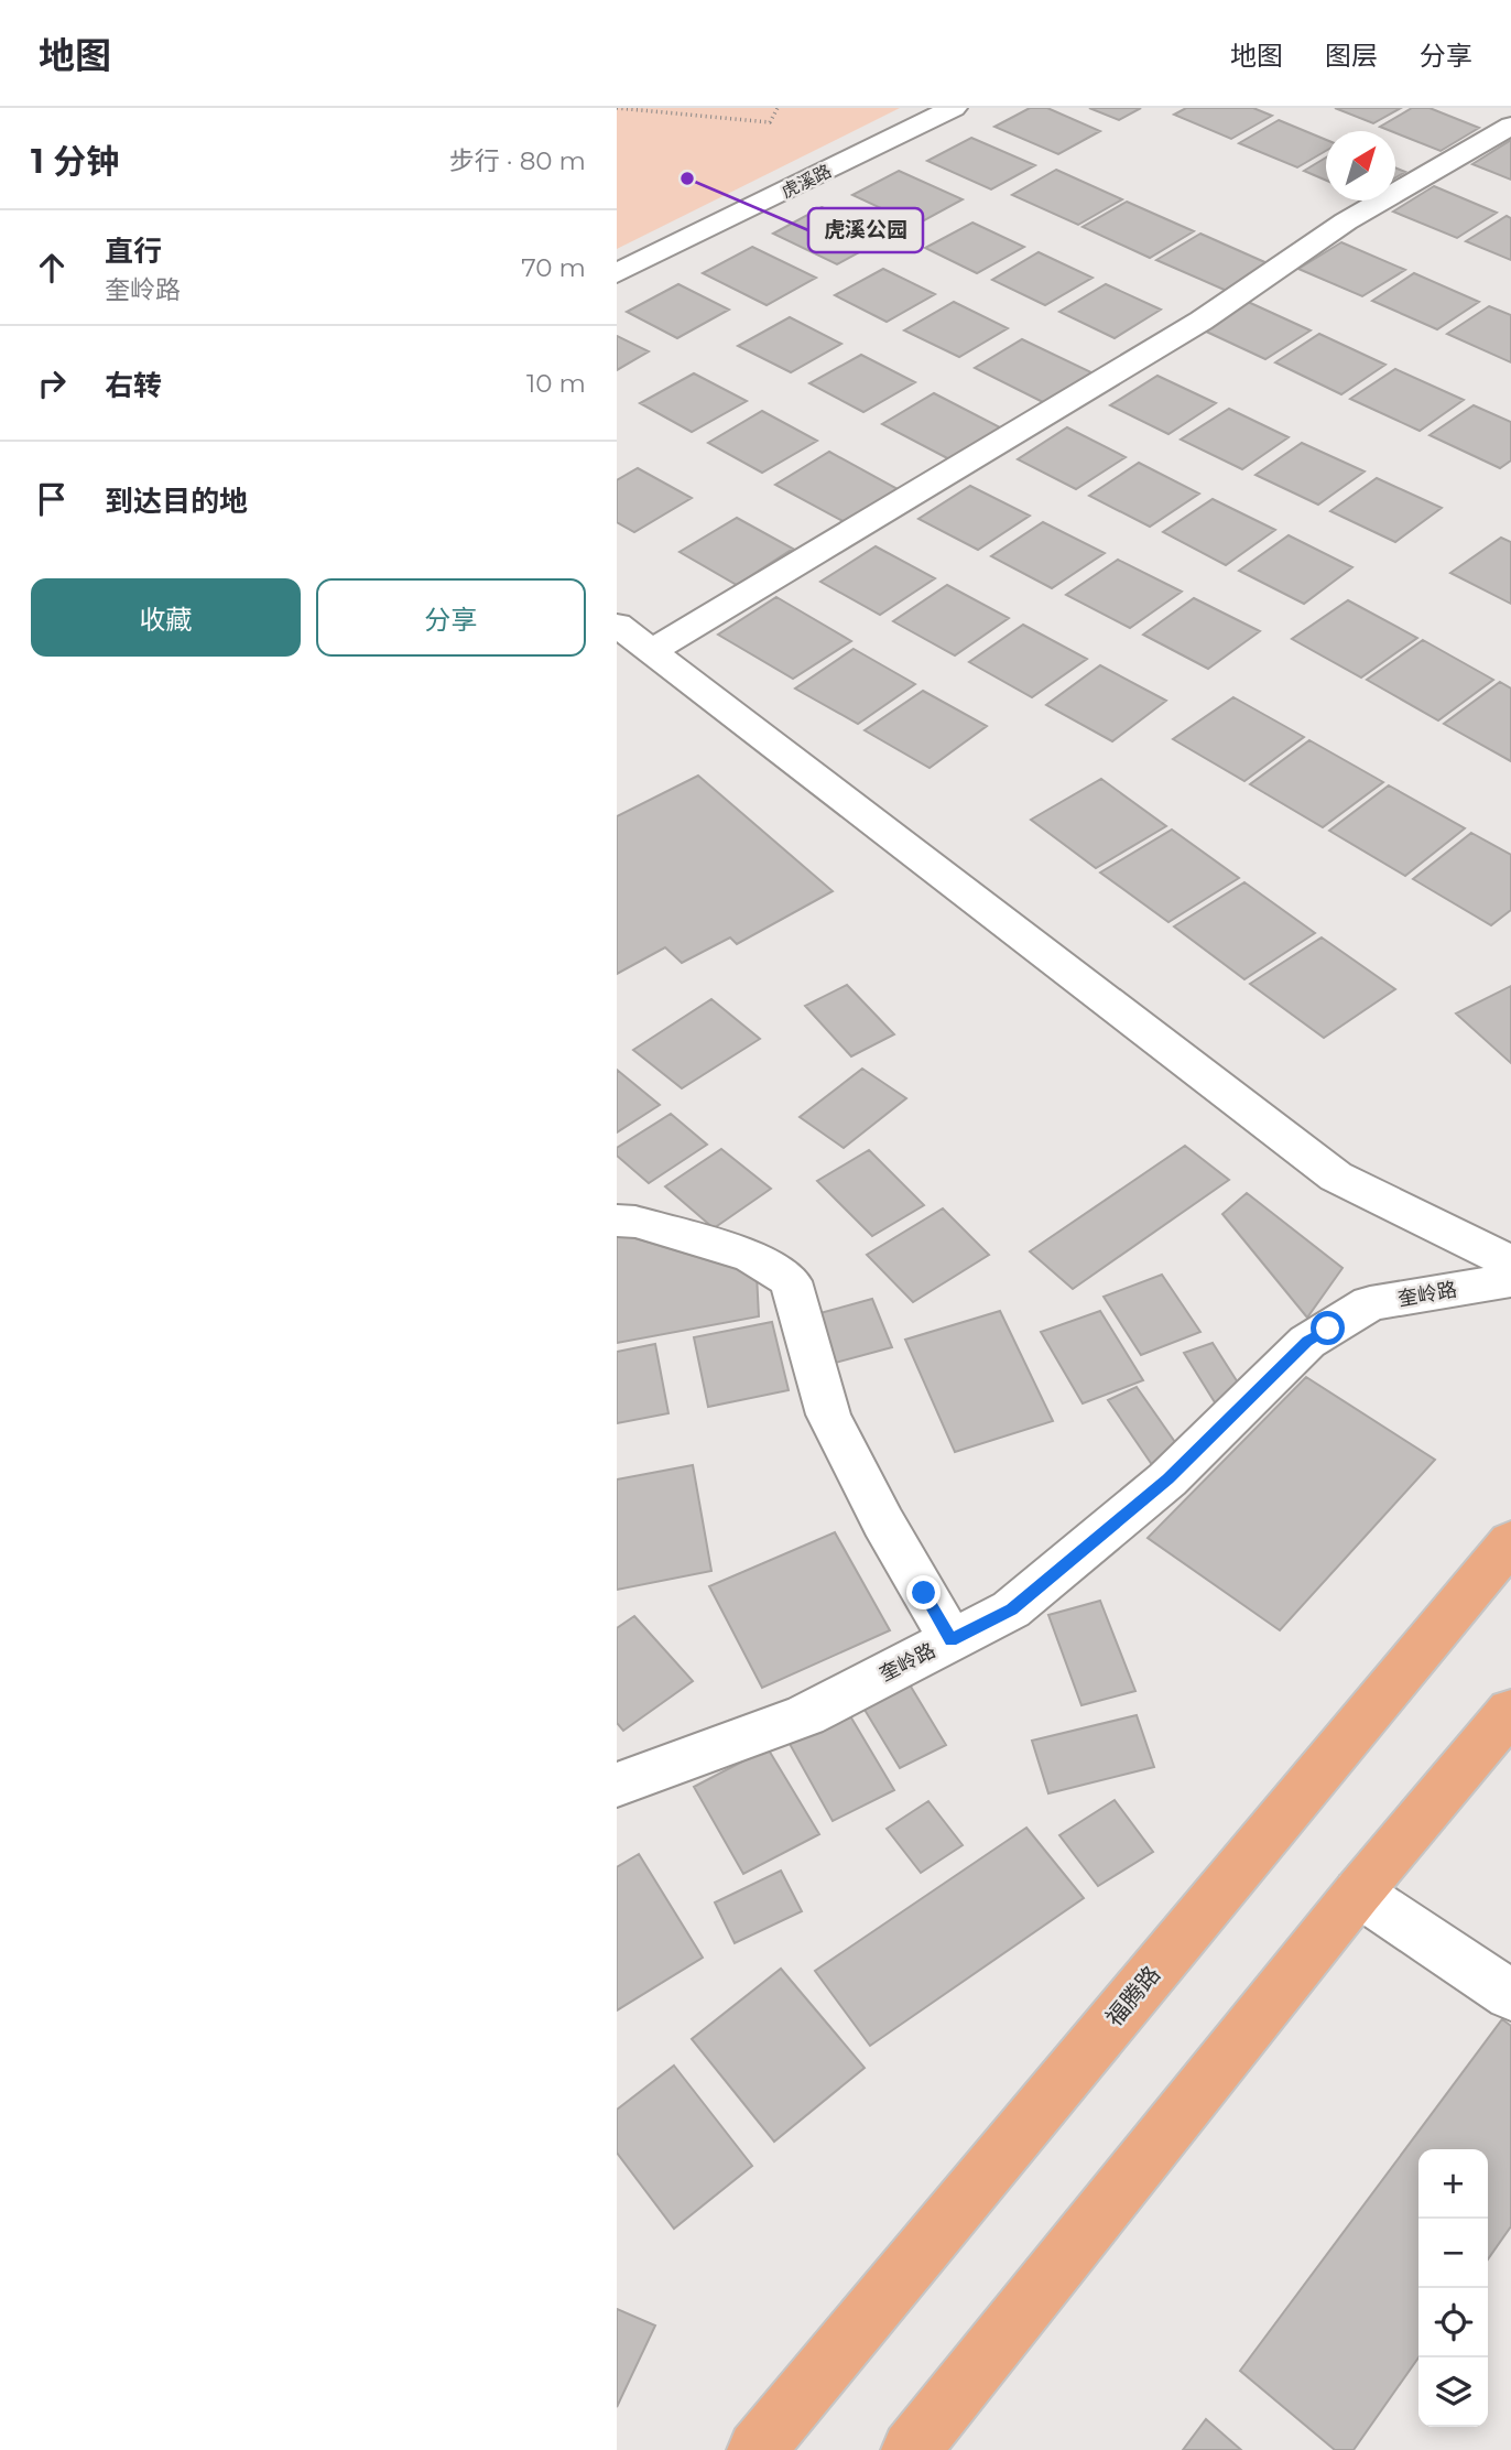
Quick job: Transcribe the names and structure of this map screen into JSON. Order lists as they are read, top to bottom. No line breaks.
{"streets":{"main road":["福腾路"],"street":["虎溪路","奎岭路"]},"places":["虎溪公园"],"north":"top right","page":{"header":"地图","nav":["地图","图层","分享"],"heading":["1 分钟","步行 · 80 m"],"list":[["直行","奎岭路","70 m"],["右转","10 m"],"到达目的地"],"buttons":["收藏","分享"],"map_buttons":["+","−"]}}
